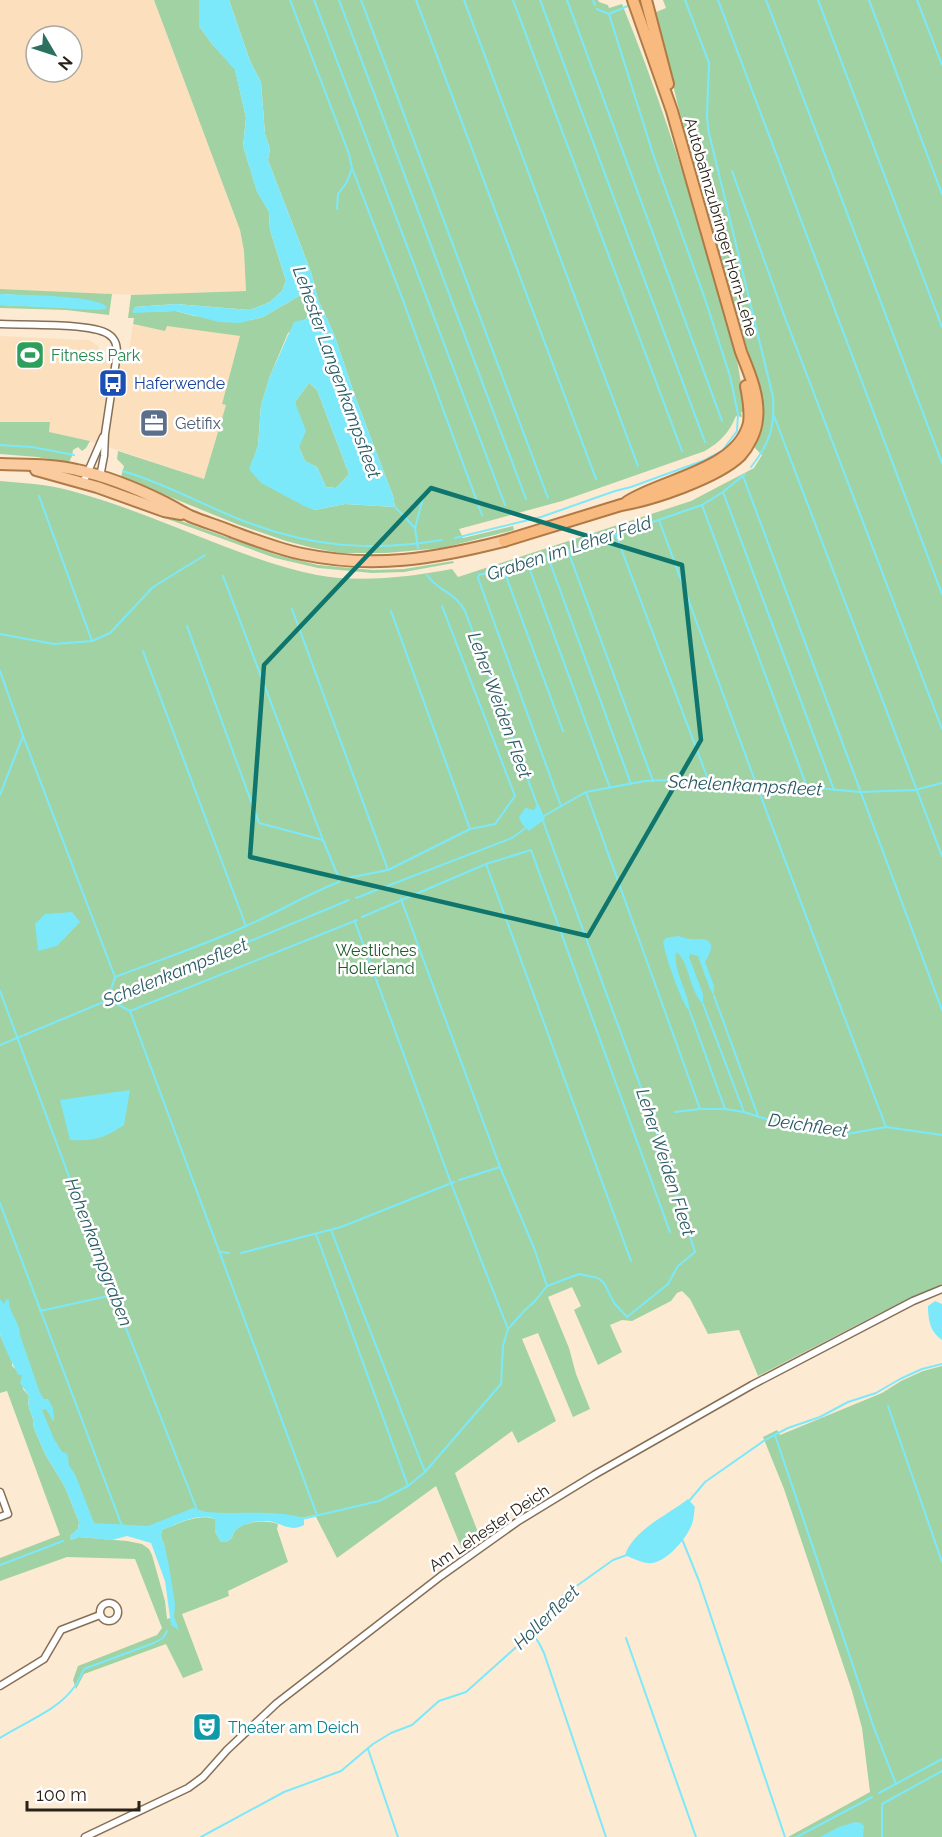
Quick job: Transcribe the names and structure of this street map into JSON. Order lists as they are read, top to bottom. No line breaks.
{"streets":{"highway":["Autobahnzubringer Horn-Lehe"],"street":["Am Lehester Deich"]},"water":["Lehester Langenkampsfleet","Graben im Leher Feld","Leher Weiden Fleet","Schelenkampsfleet","Deichfleet","Hohenkampgraben","Hollerfleet"],"parks":["Westliches Hollerland"],"places":{"sports":["Fitness Park"],"bus stop":["Haferwende"],"office":["Getifix"],"theatre":["Theater am Deich"]},"scale_bar":"100 m","north":"bottom right"}
